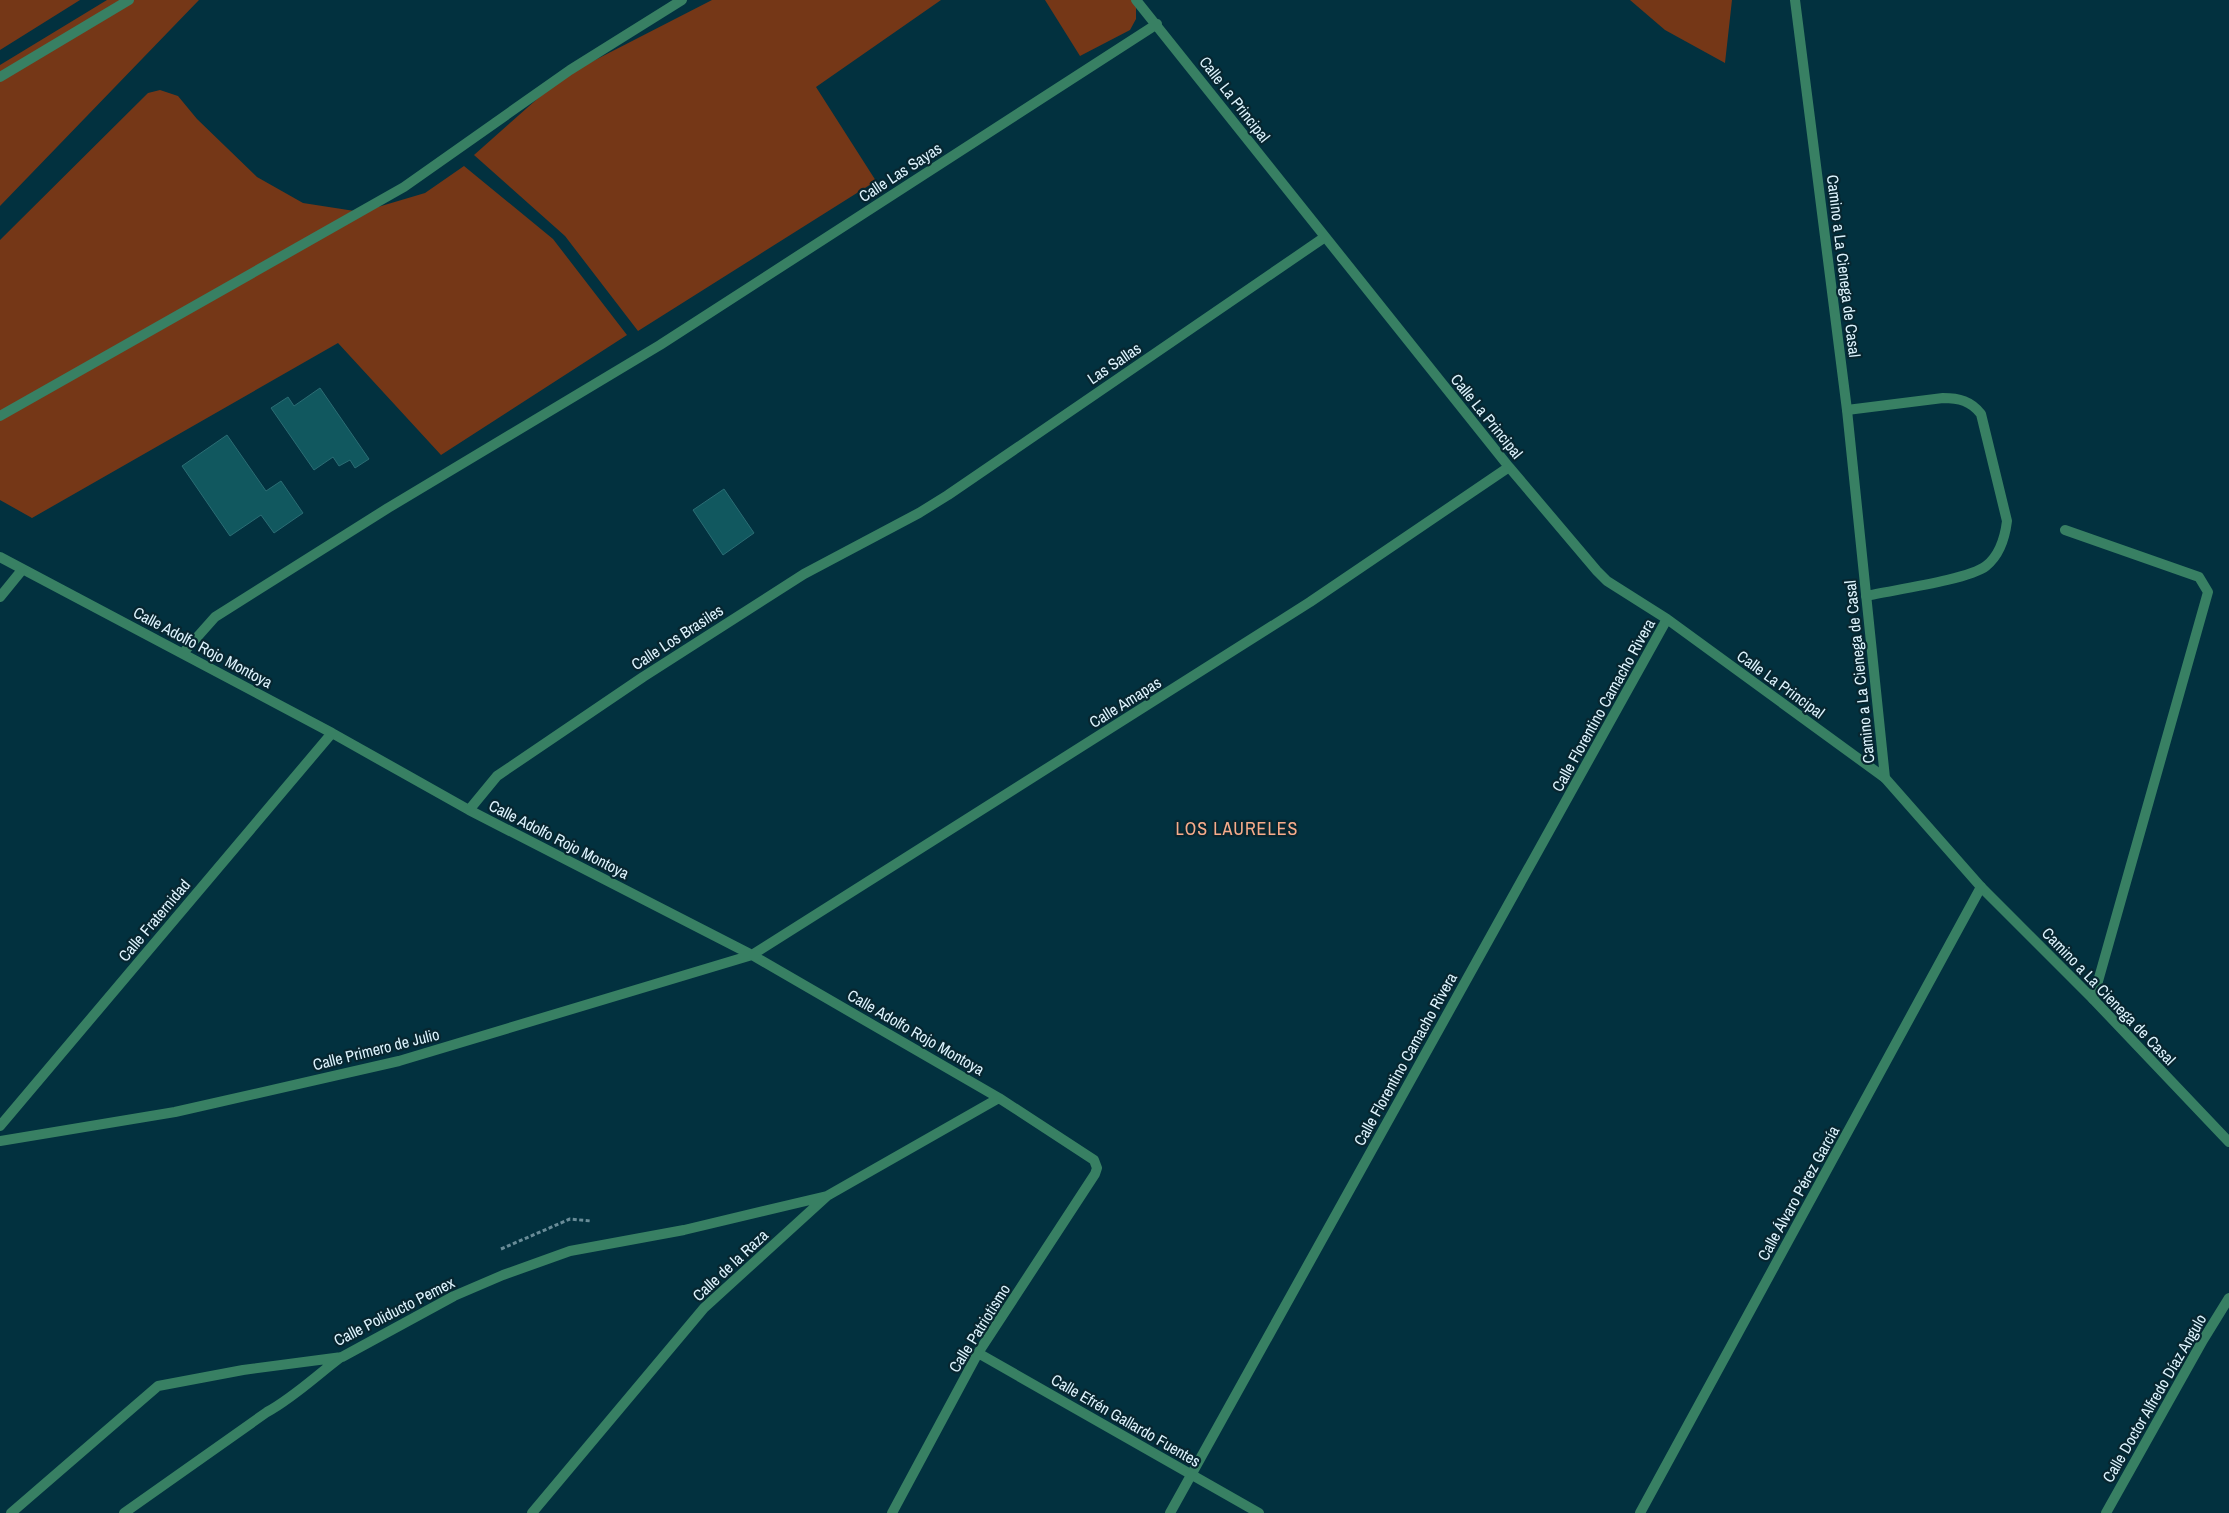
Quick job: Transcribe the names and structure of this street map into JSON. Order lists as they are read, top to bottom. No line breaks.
{"streets":{"street":["Calle La Principal","Calle Las Sayas","Camino a La Cienega de Casal","Las Sallas","Calle Los Brasiles","Calle Adolfo Rojo Montoya","Calle Amapas","Calle Florentino Camacho Rivera","Calle Fraternidad","Calle Primero de Julio","Calle Álvaro Pérez García","Calle de la Raza","Calle Poliducto Pemex","Calle Patriotismo","Calle Doctor Alfredo Díaz Angulo","Calle Efrén Gallardo Fuentes"]},"crossings":[["Calle La Principal","Calle Las Sayas"],["Calle La Principal","Camino a La Cienega de Casal"],["Calle La Principal","Las Sallas"],["Calle La Principal","Calle Amapas"],["Calle La Principal","Calle Florentino Camacho Rivera"],["Calle Las Sayas","Calle Adolfo Rojo Montoya"],["Camino a La Cienega de Casal","Calle Álvaro Pérez García"],["Las Sallas","Calle Los Brasiles"],["Calle Los Brasiles","Calle Adolfo Rojo Montoya"],["Calle Adolfo Rojo Montoya","Calle Amapas"],["Calle Adolfo Rojo Montoya","Calle Fraternidad"],["Calle Adolfo Rojo Montoya","Calle Primero de Julio"],["Calle Adolfo Rojo Montoya","Calle de la Raza"],["Calle Adolfo Rojo Montoya","Calle Patriotismo"],["Calle Amapas","Calle Primero de Julio"],["Calle Florentino Camacho Rivera","Calle Efrén Gallardo Fuentes"],["Calle de la Raza","Calle Poliducto Pemex"],["Calle Patriotismo","Calle Efrén Gallardo Fuentes"]],"districts":["LOS LAURELES"]}
